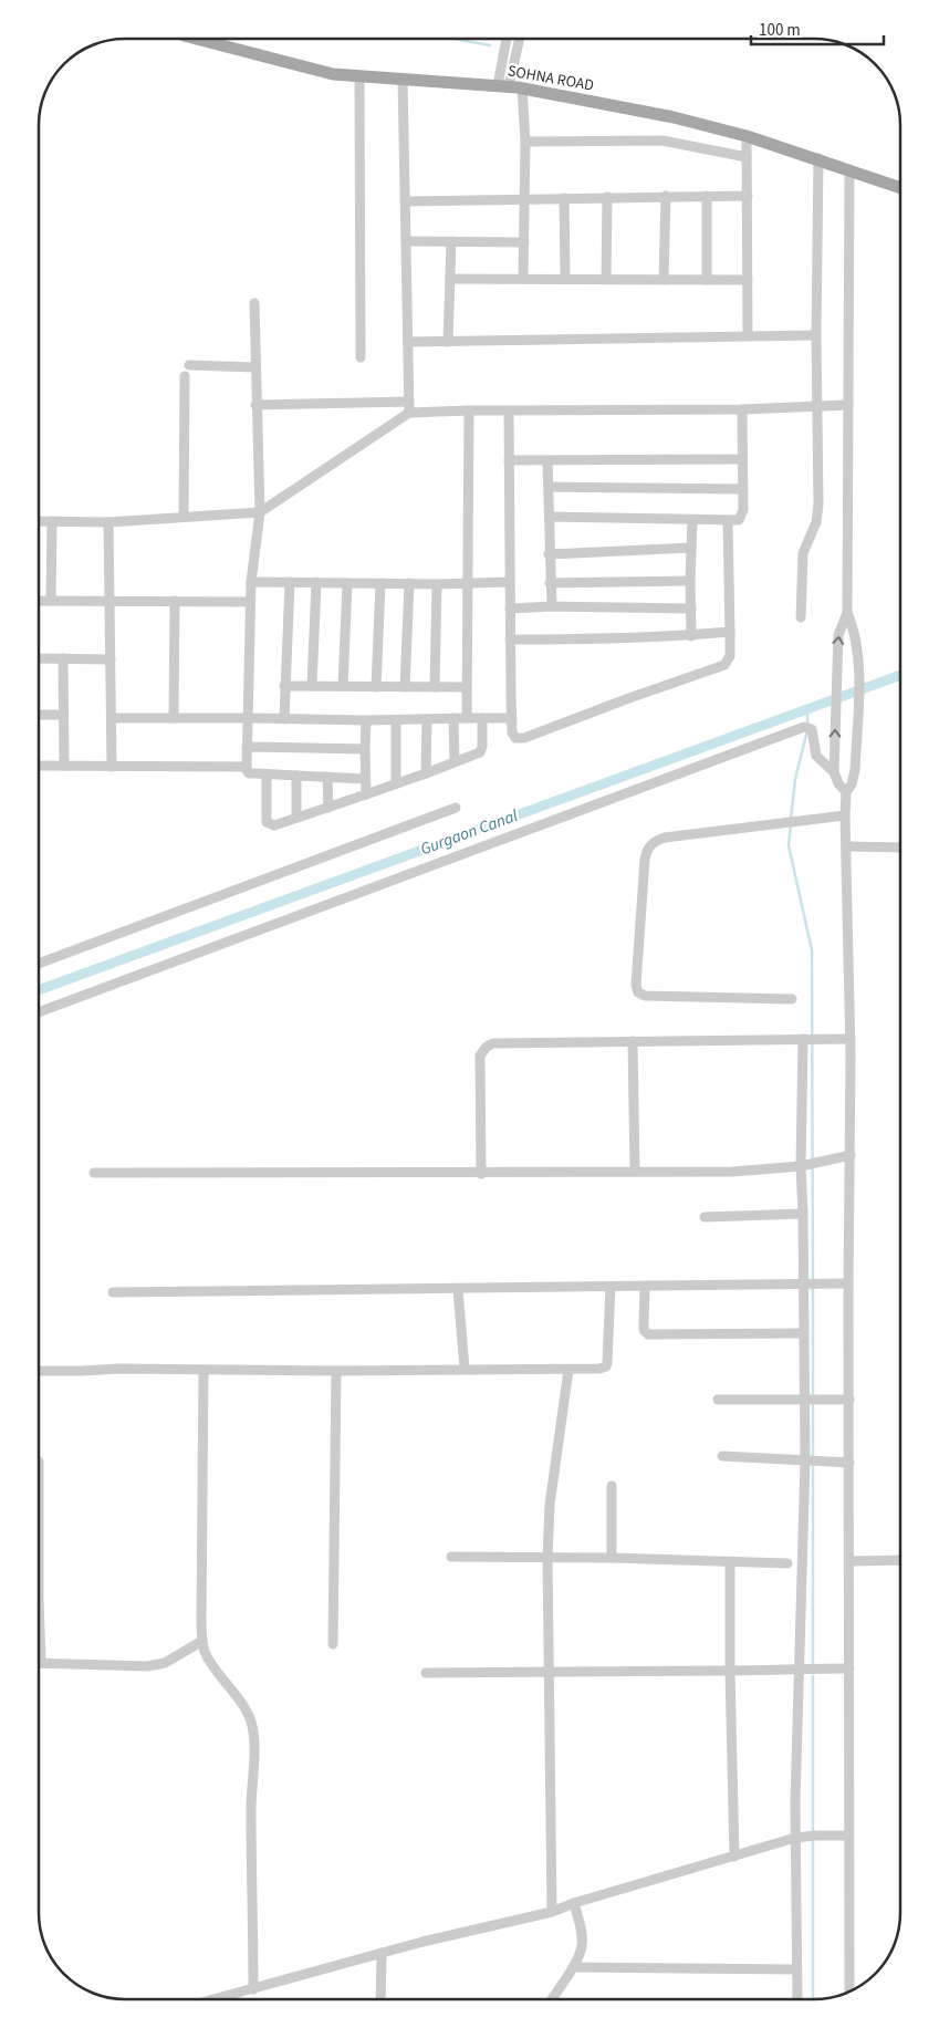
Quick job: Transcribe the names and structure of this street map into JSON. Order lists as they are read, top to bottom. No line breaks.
{"streets":{"main road":["SOHNA ROAD"]},"water":["Gurgaon Canal"],"scale_bar":"100 m"}
